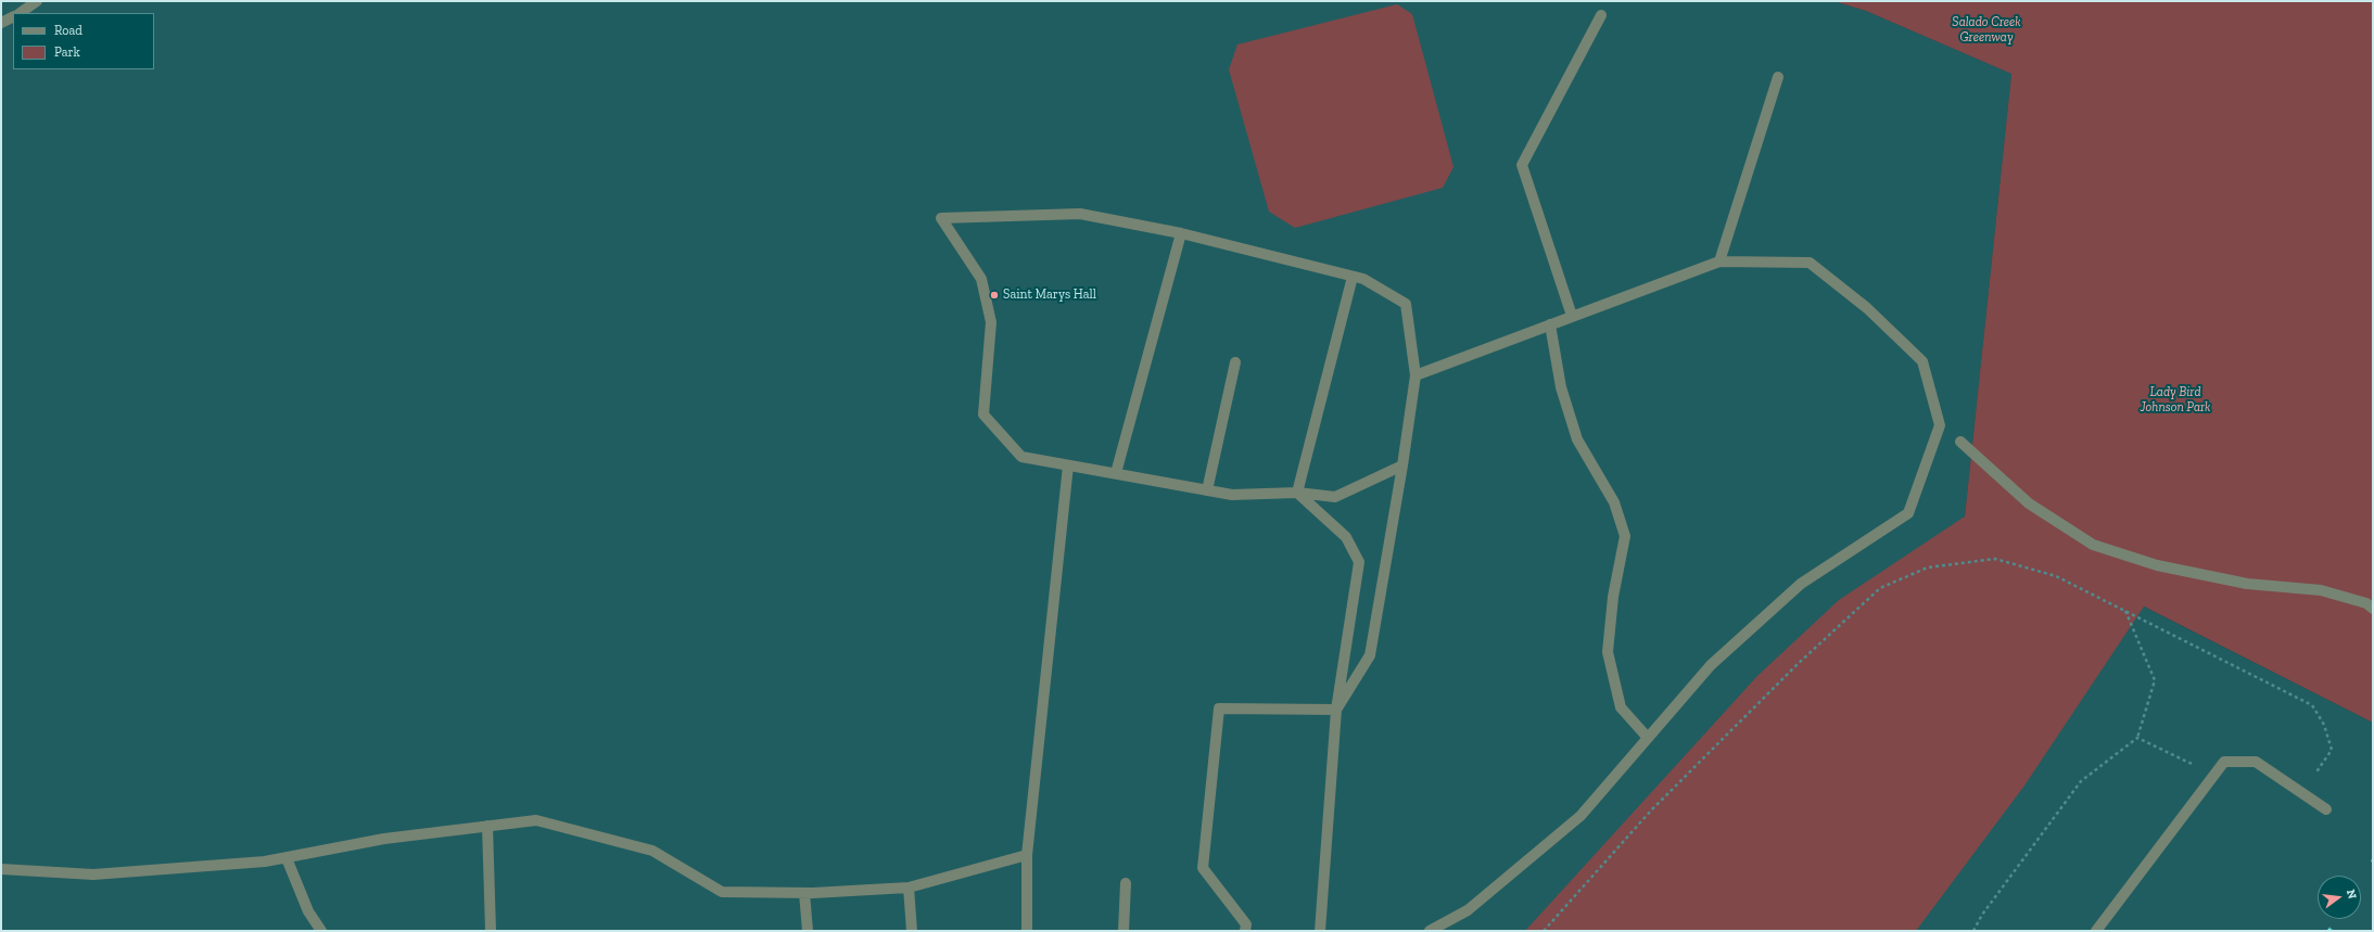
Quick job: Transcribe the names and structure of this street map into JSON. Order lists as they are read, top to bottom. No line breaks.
{"parks":["Salado Creek Greenway","Lady Bird Johnson Park"],"places":["Saint Marys Hall"],"legend":["Road","Park"],"north":"right"}
